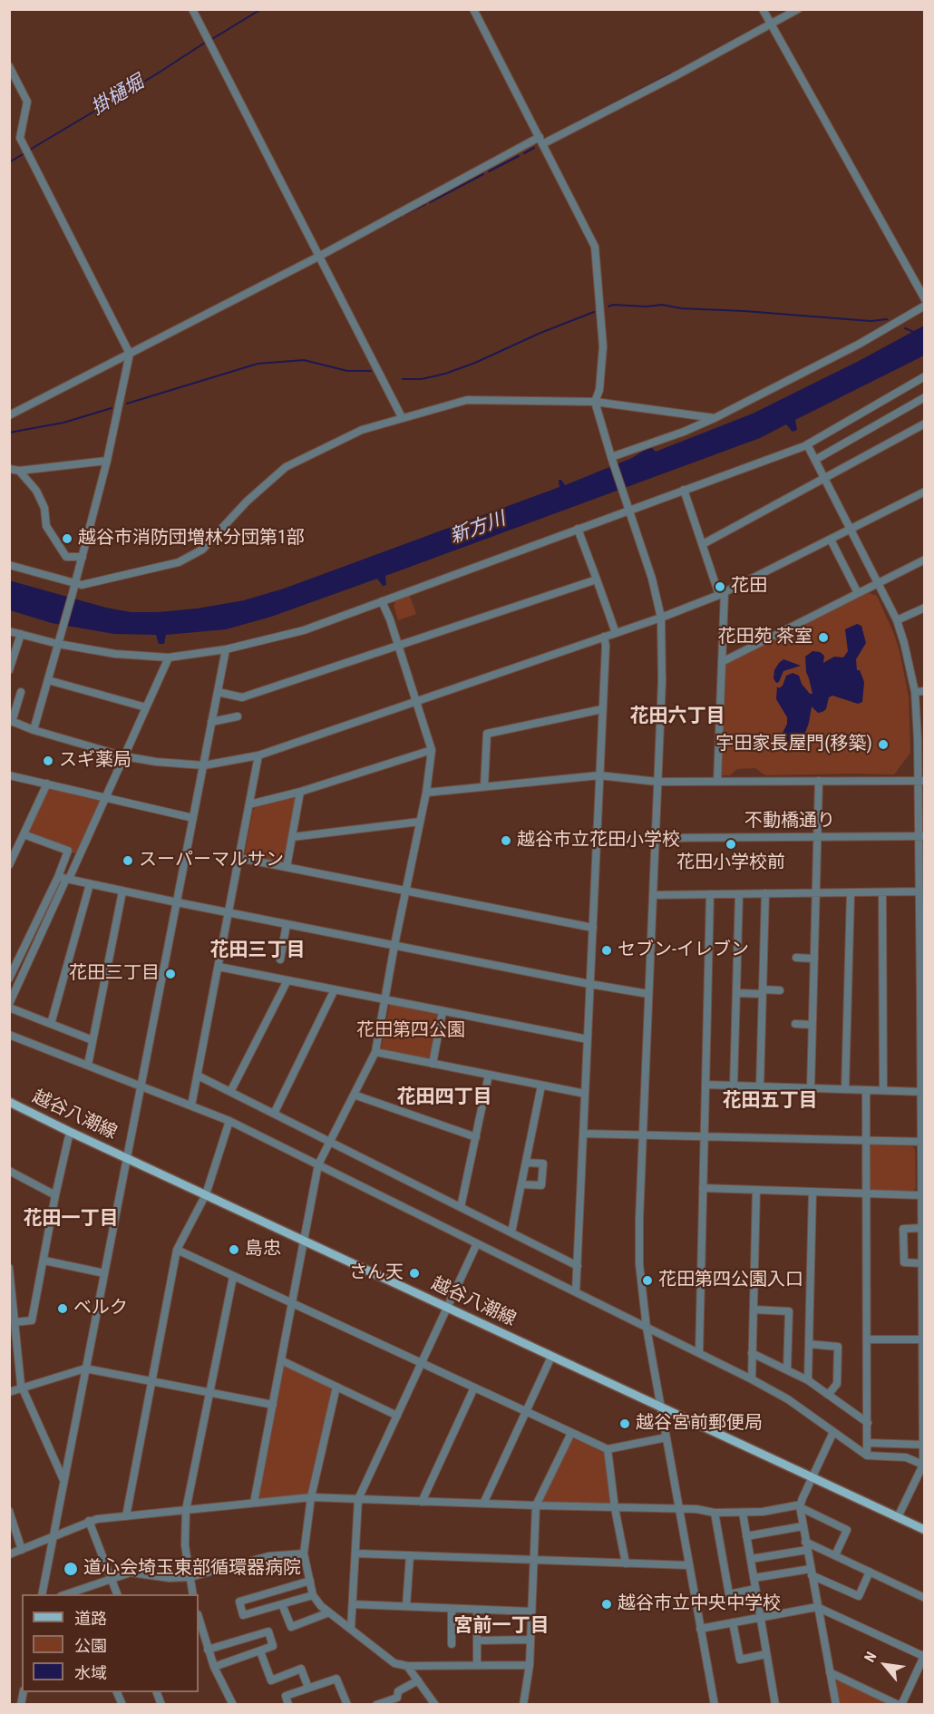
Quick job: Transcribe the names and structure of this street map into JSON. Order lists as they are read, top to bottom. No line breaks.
{"streets":{"main road":["越谷八潮線"],"street":["不動橋通り"]},"districts":["花田六丁目","花田三丁目","花田四丁目","花田五丁目","花田一丁目","宮前一丁目"],"water":["掛樋堀","新方川"],"parks":["花田第四公園"],"places":["越谷市消防団増林分団第1部","花田","花田苑 茶室","宇田家長屋門(移築)","スギ薬局","越谷市立花田小学校","花田小学校前","スーパーマルサン","セブン-イレブン","花田三丁目","島忠","さん天","花田第四公園入口","ベルク","越谷宮前郵便局","道心会埼玉東部循環器病院","越谷市立中央中学校"],"legend":["道路","公園","水域"],"north":"top left"}
